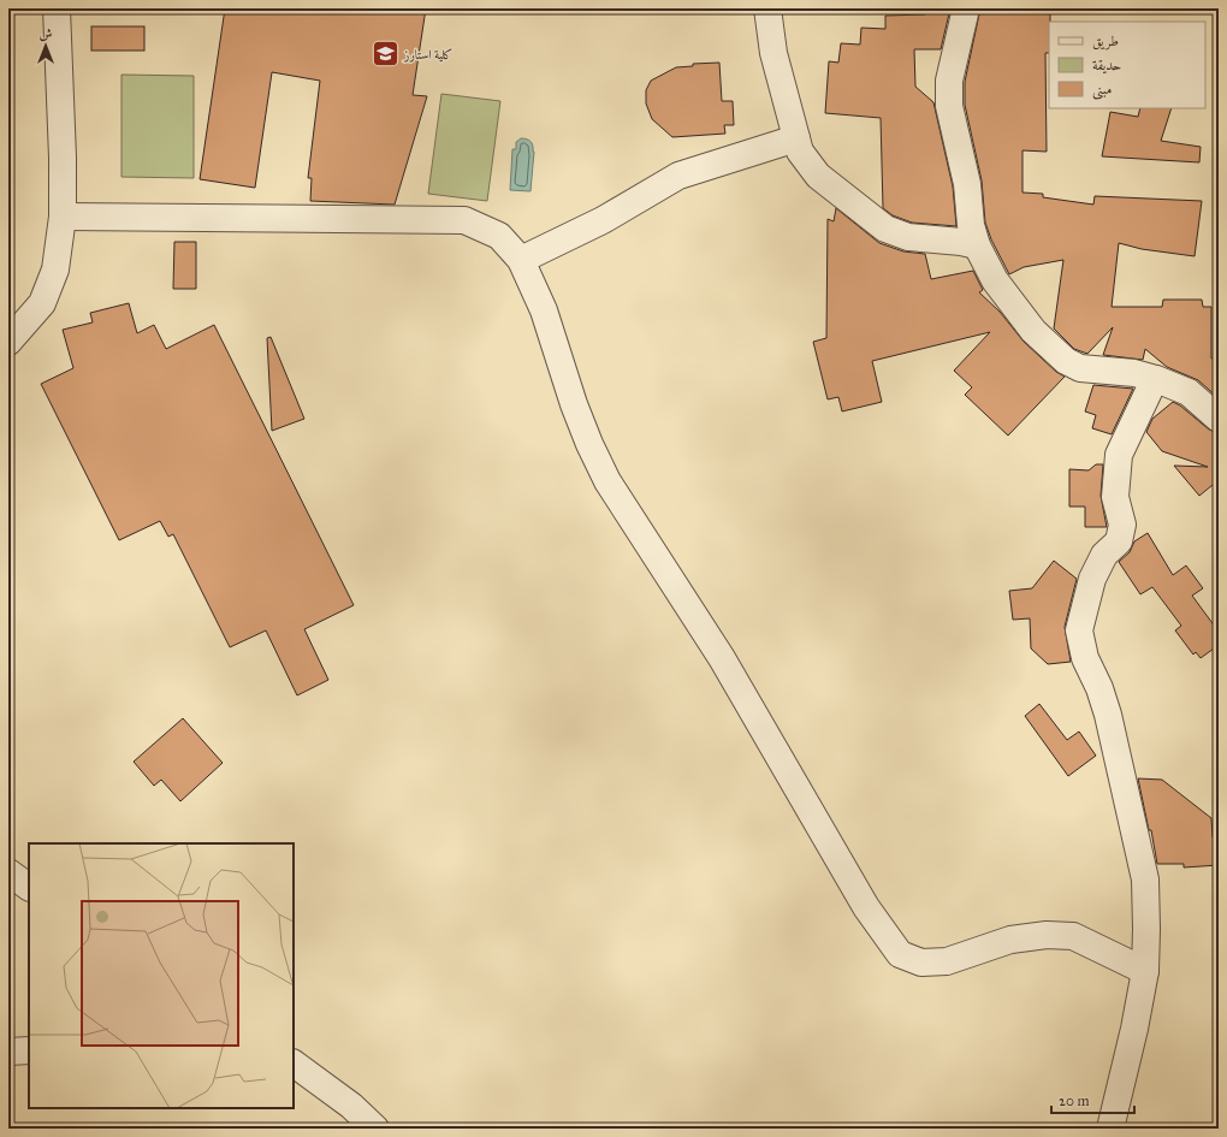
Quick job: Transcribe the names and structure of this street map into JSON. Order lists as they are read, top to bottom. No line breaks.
{"places":{"school or university":["كلية استارز"]},"legend":["طريق","حديقة","مبنى"],"scale_bar":"20 m","north":"top"}
